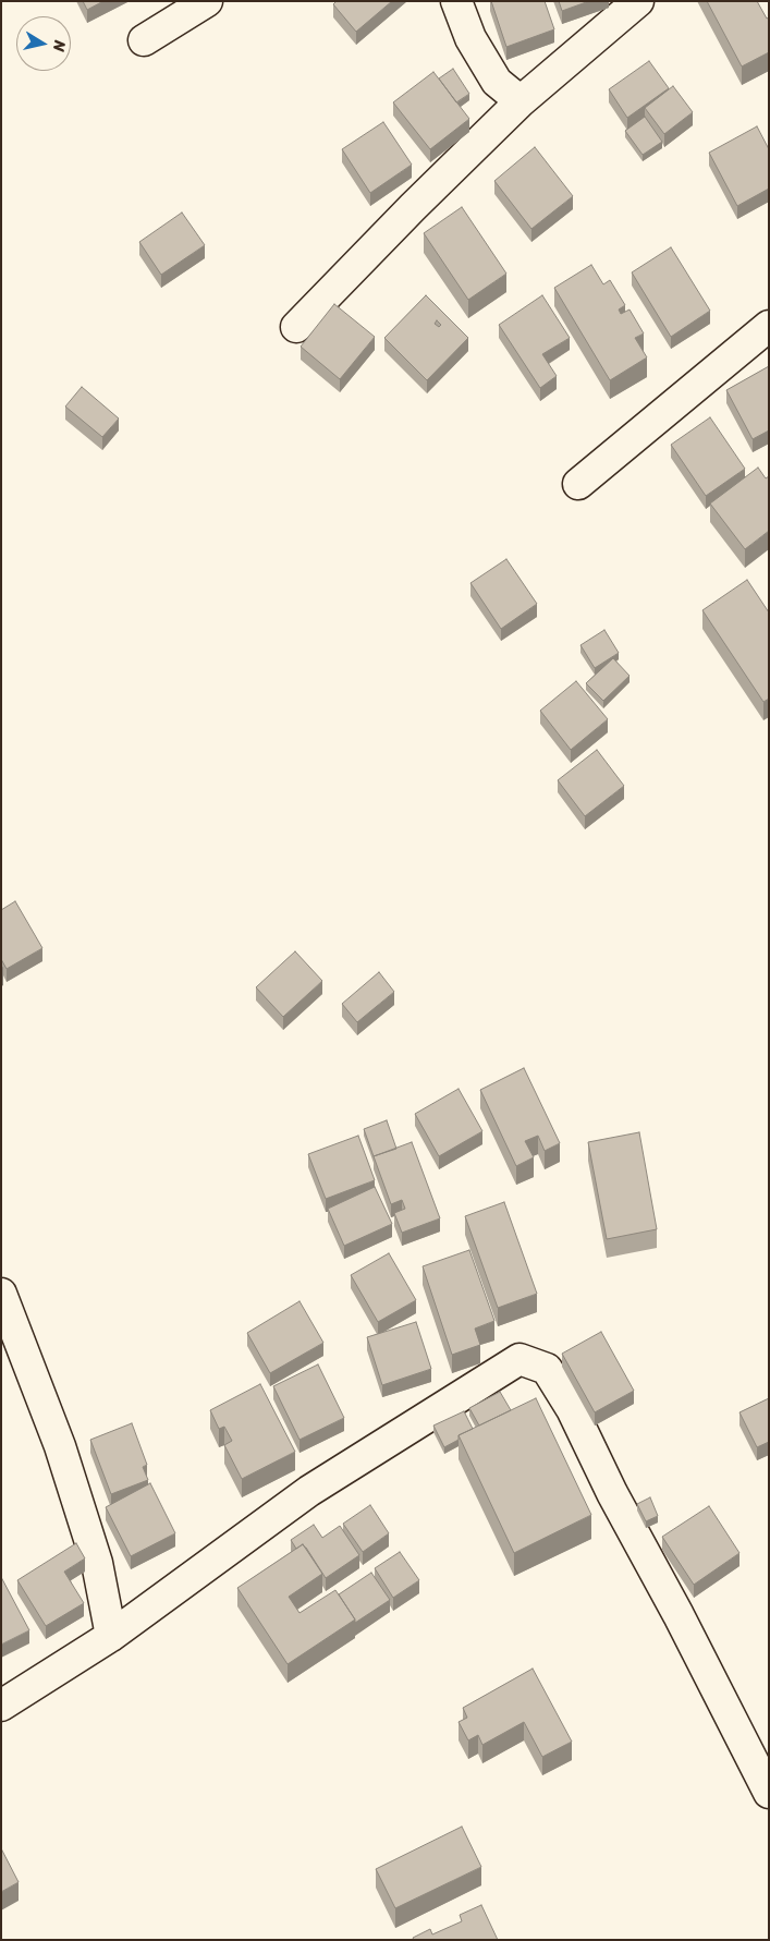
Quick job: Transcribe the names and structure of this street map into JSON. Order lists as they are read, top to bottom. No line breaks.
{"north":"right"}
